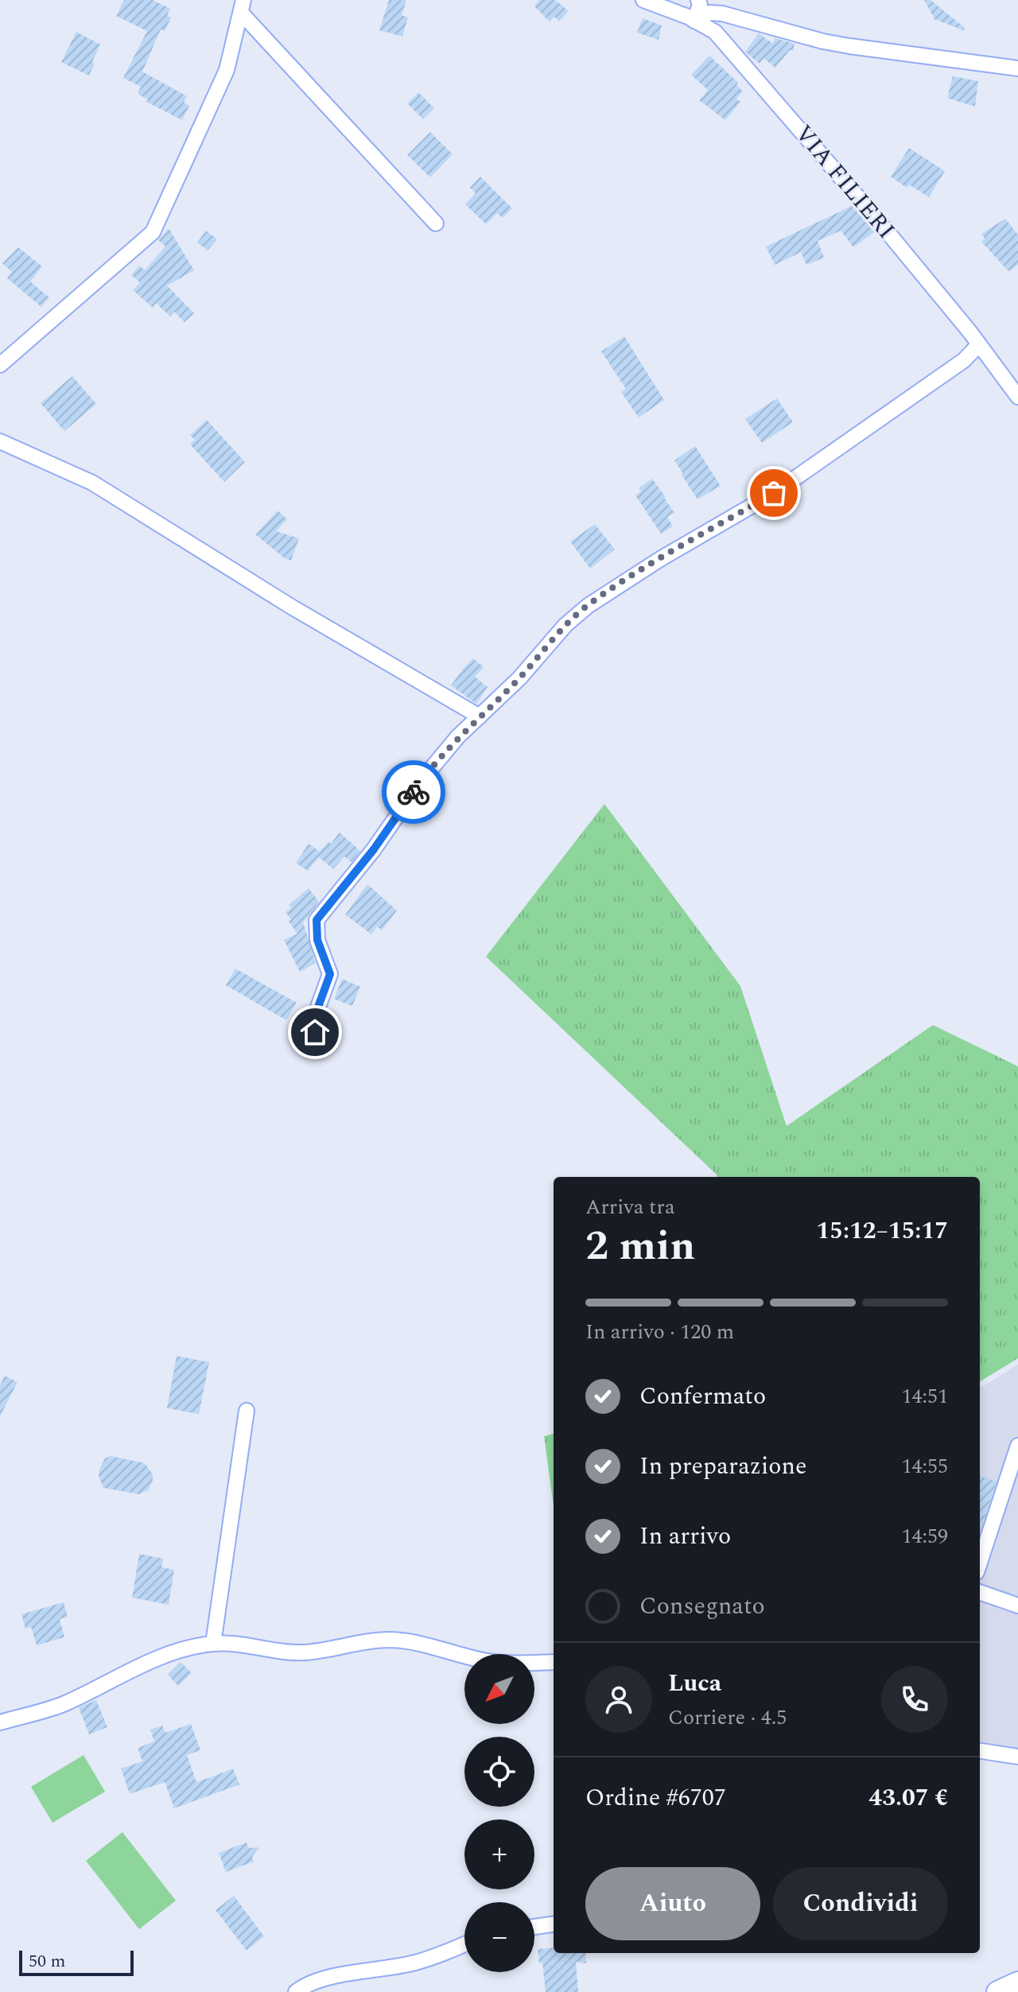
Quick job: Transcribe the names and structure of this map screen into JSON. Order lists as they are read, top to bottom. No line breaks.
{"streets":{"street":["VIA FILIERI"]},"scale_bar":"50 m","north":"bottom left","page":{"heading":["2 min","Arriva tra","15:12–15:17"],"panel":["Luca","Corriere · 4.5","Ordine #6707","43.07 €"],"bar":"In arrivo · 120 m","list":[["Confermato","14:51"],["In preparazione","14:55"],["In arrivo","14:59"],"Consegnato"],"map_buttons":["+","−"],"buttons":["Aiuto","Condividi"],"scale":"50 m"}}
